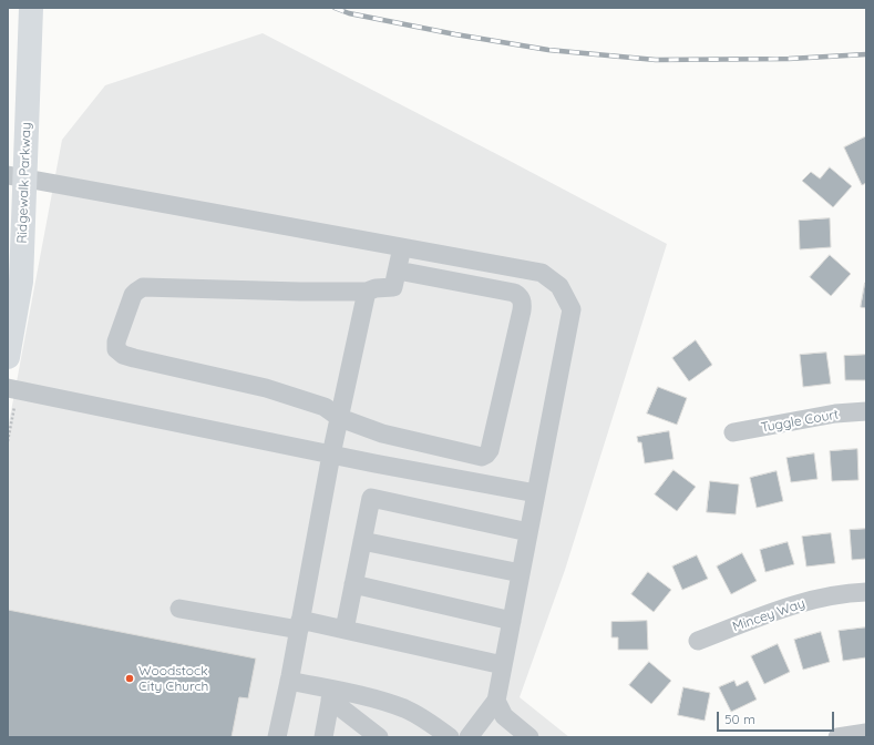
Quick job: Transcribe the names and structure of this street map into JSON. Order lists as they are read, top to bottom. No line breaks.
{"streets":{"main road":["Ridgewalk Parkway"],"street":["Tuggle Court","Mincey Way"]},"places":["Woodstock City Church"],"scale_bar":"50 m"}
